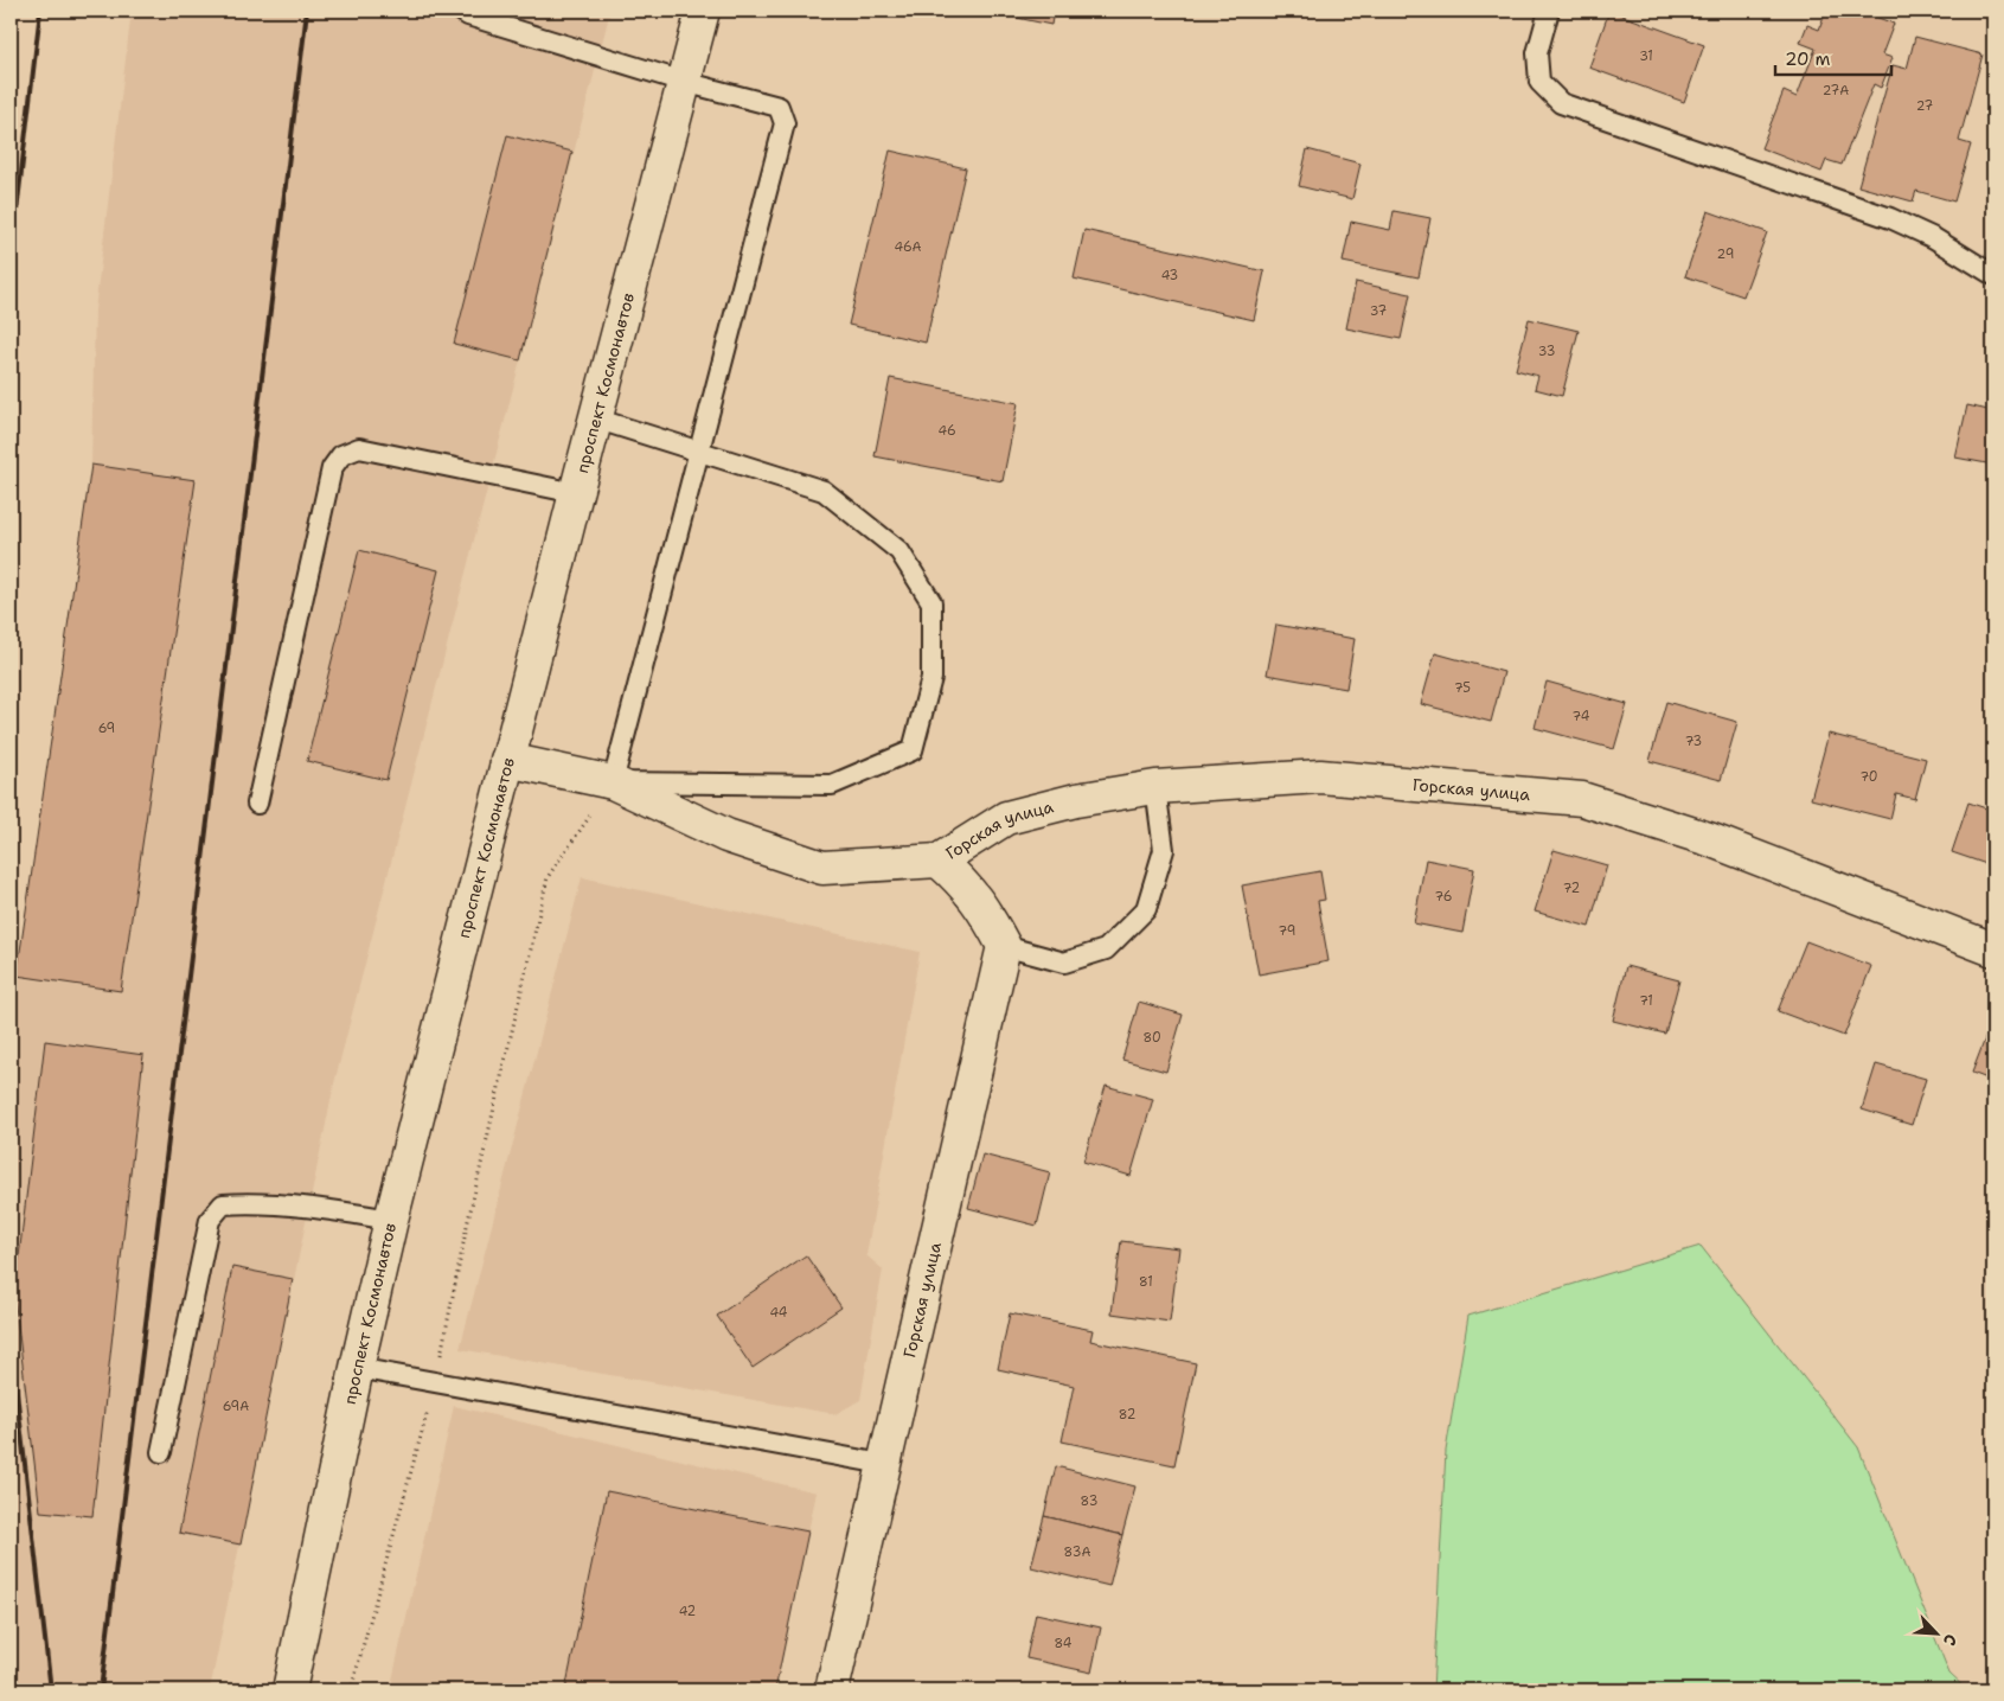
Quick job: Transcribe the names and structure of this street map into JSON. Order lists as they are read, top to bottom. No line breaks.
{"streets":{"street":["проспект Космонавтов","Горская улица"]},"crossings":[["проспект Космонавтов","Горская улица"]],"house_numbers":["31","27А","27","46А","29","43","37","33","46","75","74","69","73","70","72","76","79","71","80","81","44","69А","82","83","83А","42","84"],"scale_bar":"20 m","north":"bottom right"}
